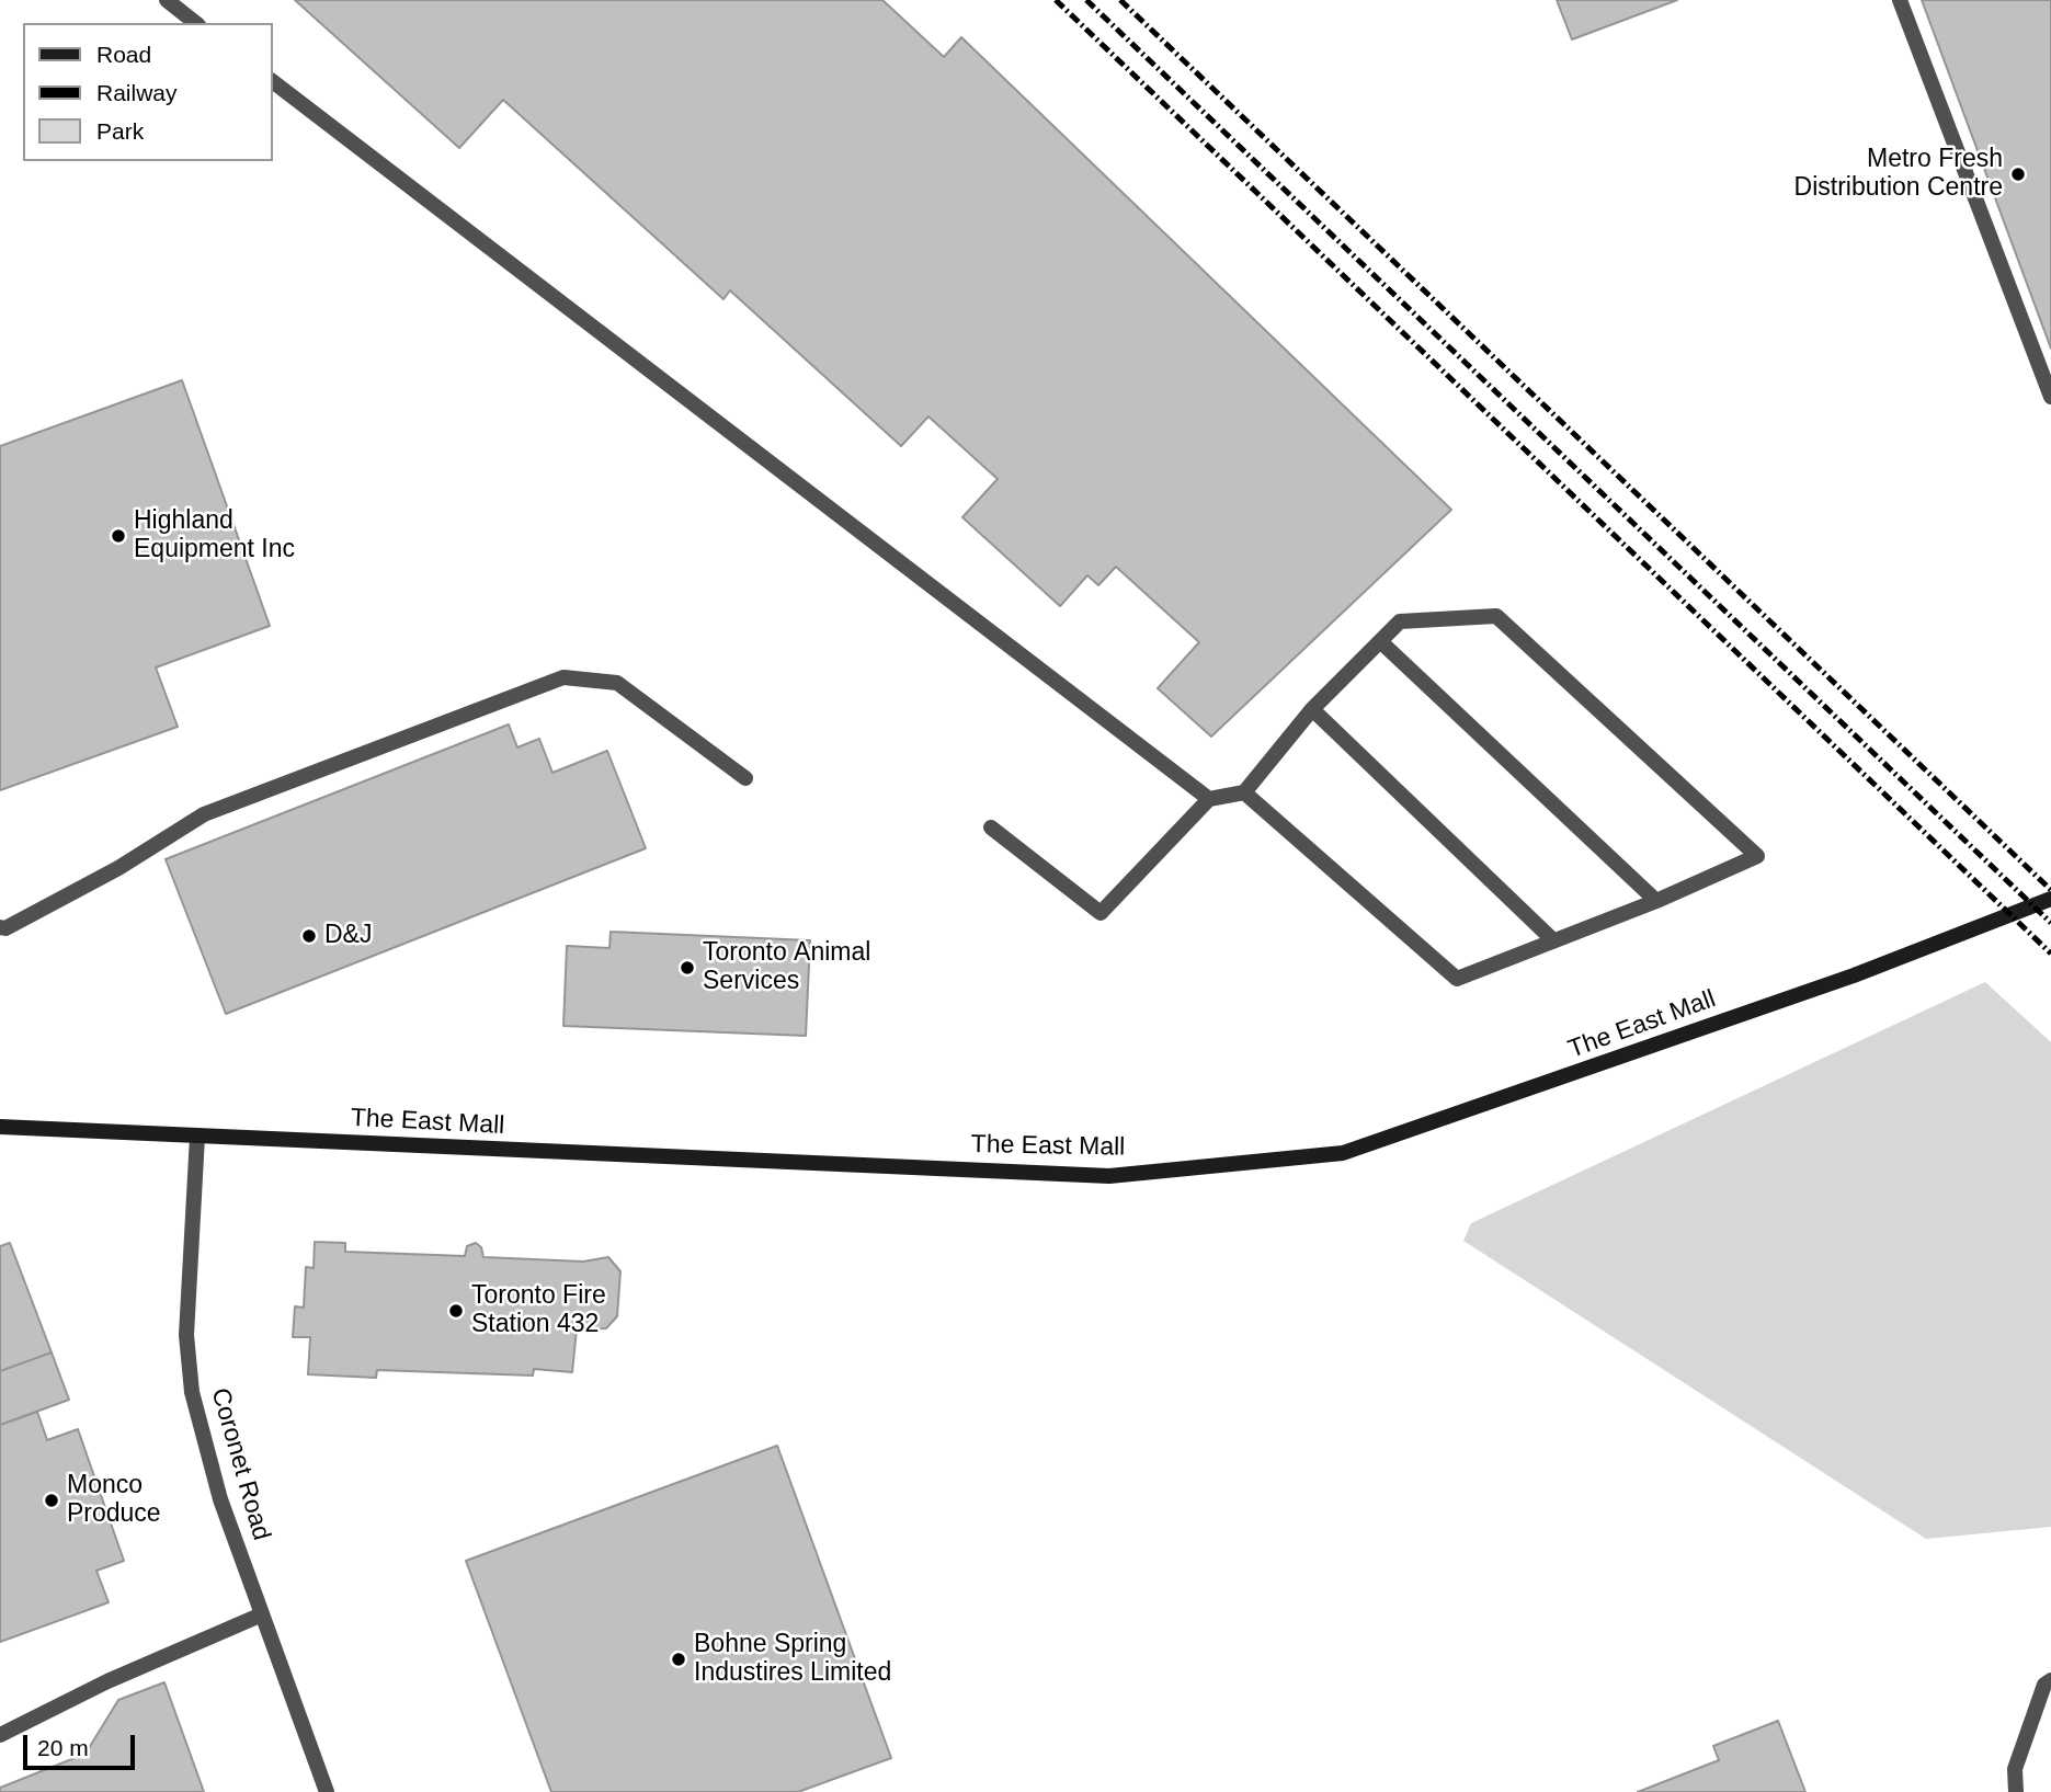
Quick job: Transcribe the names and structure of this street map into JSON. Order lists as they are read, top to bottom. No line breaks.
{"streets":{"main road":["The East Mall"],"street":["Coronet Road"]},"crossings":[["The East Mall","Coronet Road"]],"places":["Metro Fresh Distribution Centre","Highland Equipment Inc","D&J","Toronto Animal Services","Toronto Fire Station 432","Monco Produce","Bohne Spring Industires Limited"],"legend":["Road","Railway","Park"],"scale_bar":"20 m"}
